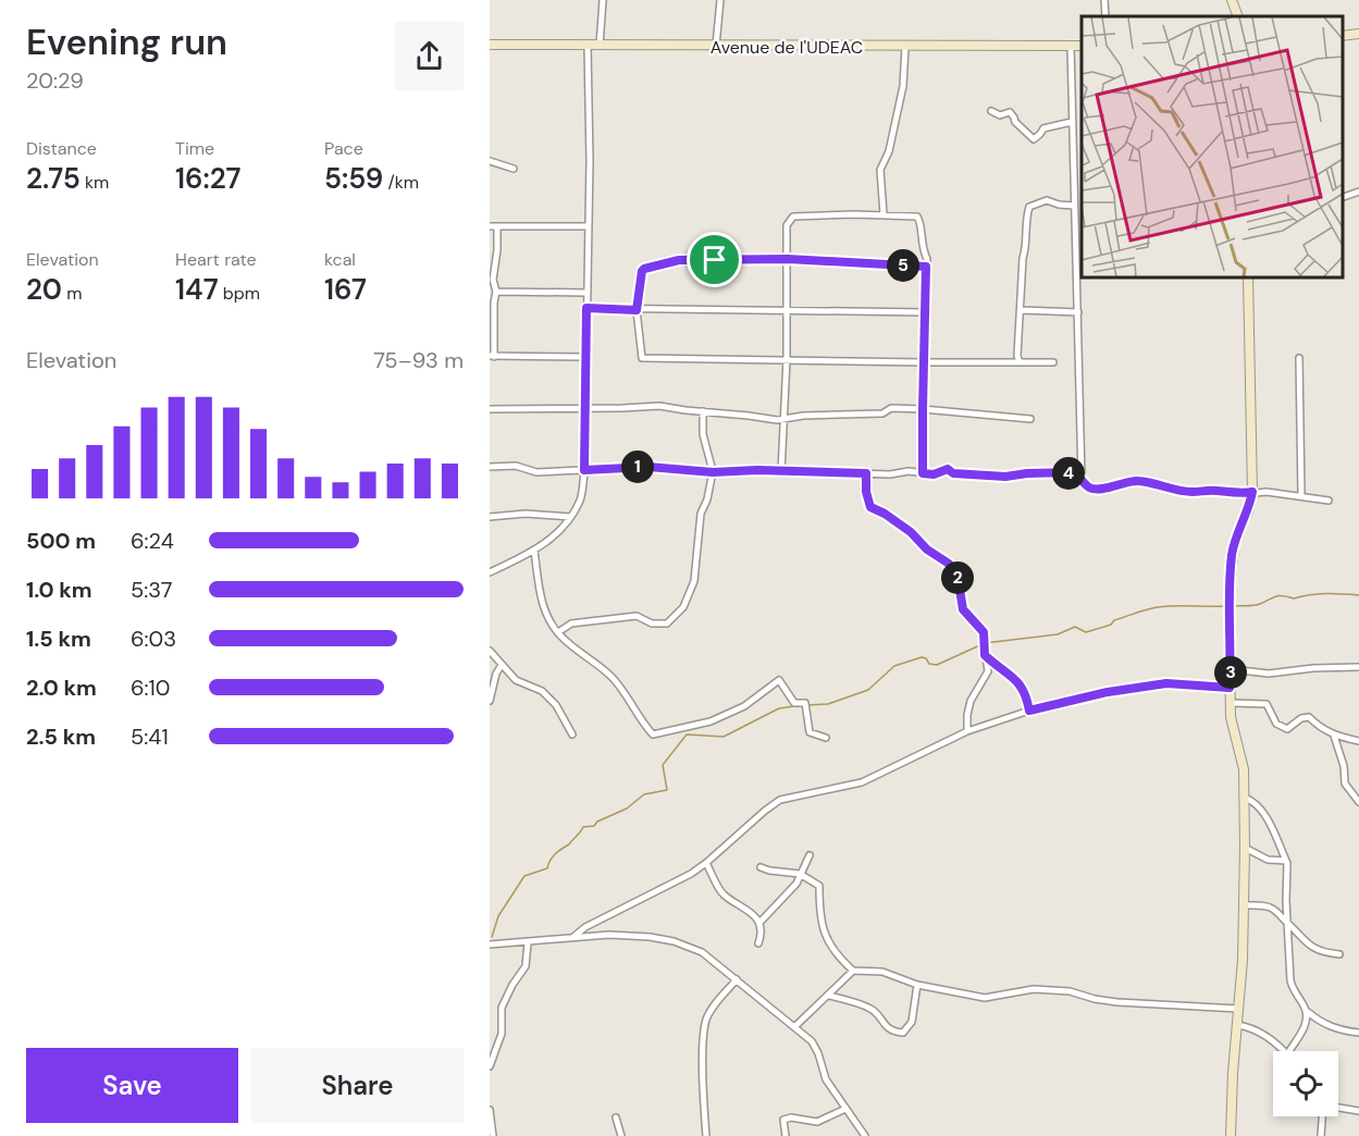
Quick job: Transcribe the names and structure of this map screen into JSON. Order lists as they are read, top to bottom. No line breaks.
{"streets":{"street":["Avenue de I'UDEAC"]},"page":{"heading":["Evening run","20:29"],"stats":[["Distance","2.75 km"],["Time","16:27"],["Pace","5:59 /km"],["Elevation","20 m"],["Heart rate","147 bpm"],["kcal","167"]],"pins":["5","1","4","2","3"],"chart":["Elevation","75–93 m"],"list":[{"name":"500 m","note":"6:24"},{"name":"1.0 km","note":"5:37"},{"name":"1.5 km","note":"6:03"},{"name":"2.0 km","note":"6:10"},{"name":"2.5 km","note":"5:41"}],"buttons":["Save","Share"]}}
